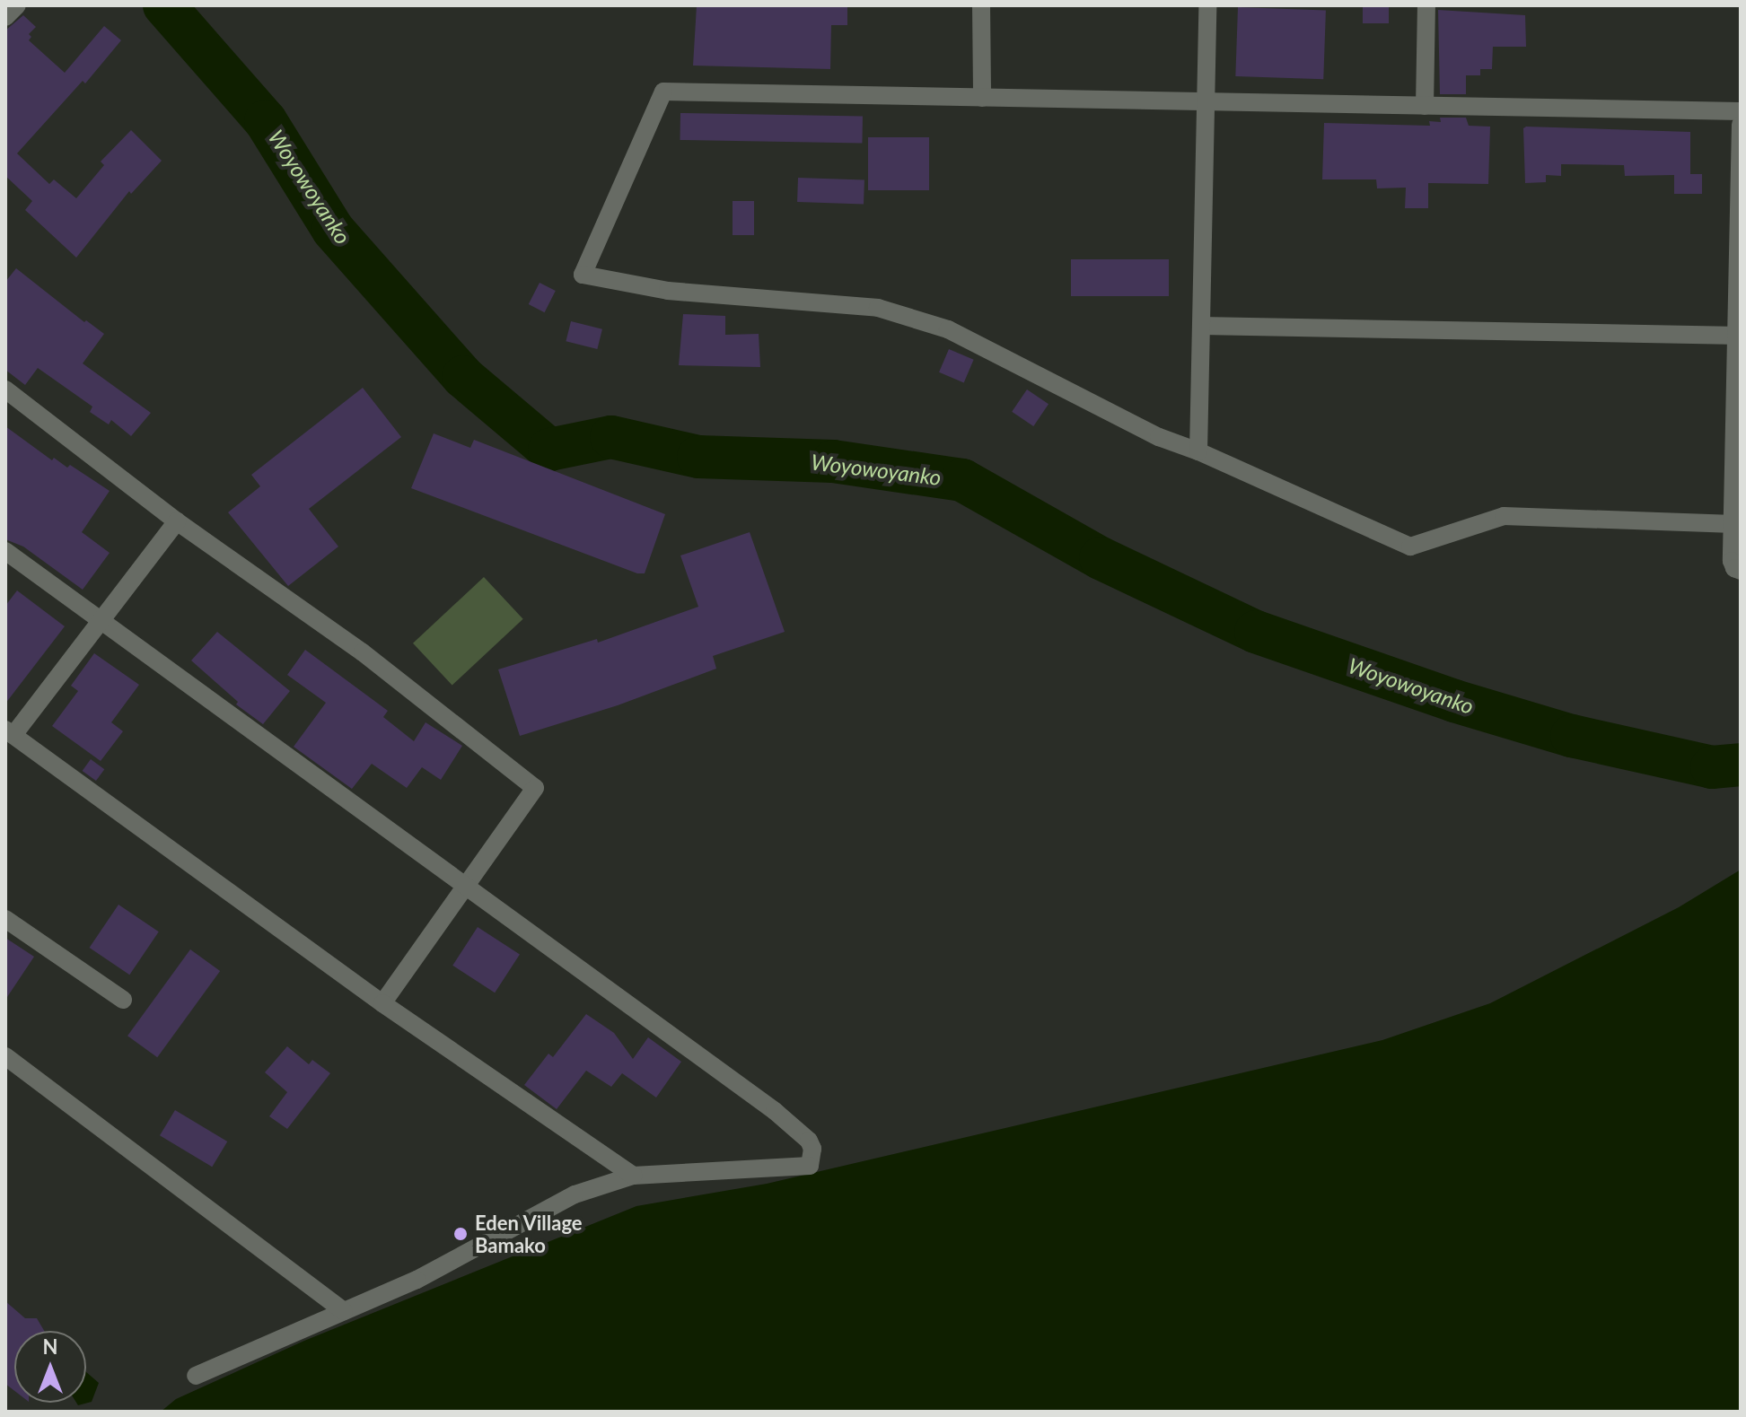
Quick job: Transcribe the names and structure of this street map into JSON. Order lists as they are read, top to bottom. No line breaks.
{"water":["Woyowoyanko"],"places":["Eden Village Bamako"],"north":"top"}
